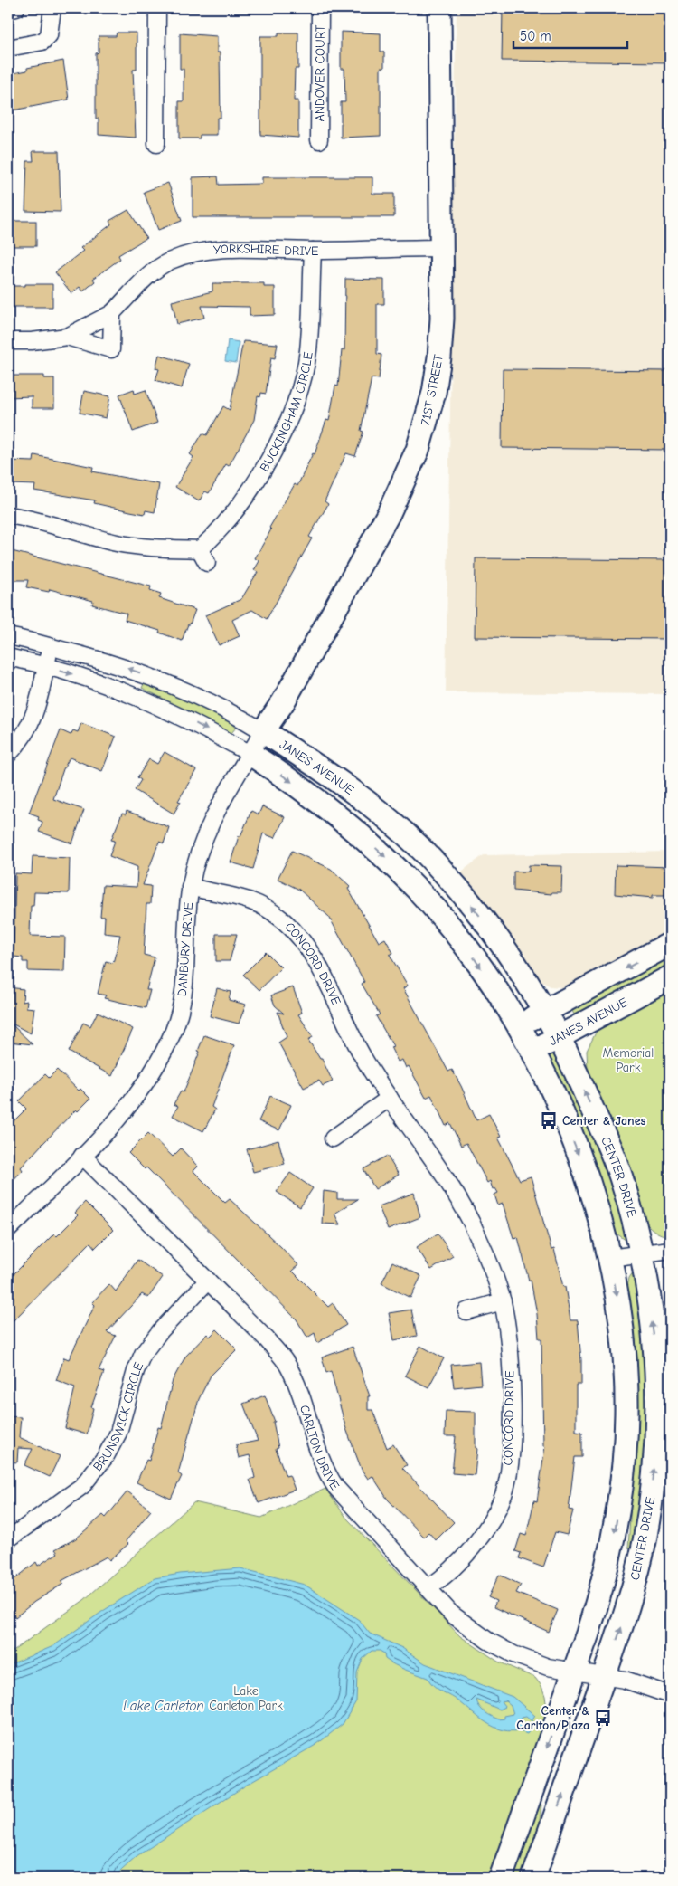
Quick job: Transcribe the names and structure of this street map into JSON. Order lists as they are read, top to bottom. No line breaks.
{"streets":{"street":["ANDOVER COURT","YORKSHIRE DRIVE","71ST STREET","BUCKINGHAM CIRCLE","JANES AVENUE","DANBURY DRIVE","CONCORD DRIVE","CENTER DRIVE","BRUNSWICK CIRCLE","CARLTON DRIVE"]},"crossings":[["YORKSHIRE DRIVE","71ST STREET"],["YORKSHIRE DRIVE","BUCKINGHAM CIRCLE"],["71ST STREET","JANES AVENUE"],["71ST STREET","DANBURY DRIVE"],["JANES AVENUE","DANBURY DRIVE"],["JANES AVENUE","CENTER DRIVE"],["DANBURY DRIVE","CONCORD DRIVE"],["DANBURY DRIVE","CARLTON DRIVE"],["CONCORD DRIVE","CARLTON DRIVE"],["CENTER DRIVE","CARLTON DRIVE"],["BRUNSWICK CIRCLE","CARLTON DRIVE"]],"water":["Lake Carleton"],"parks":["Memorial Park","Lake Carleton Park"],"places":{"bus stop":["Center & Janes","Center & Carlton/Plaza"]},"scale_bar":"50 m"}
